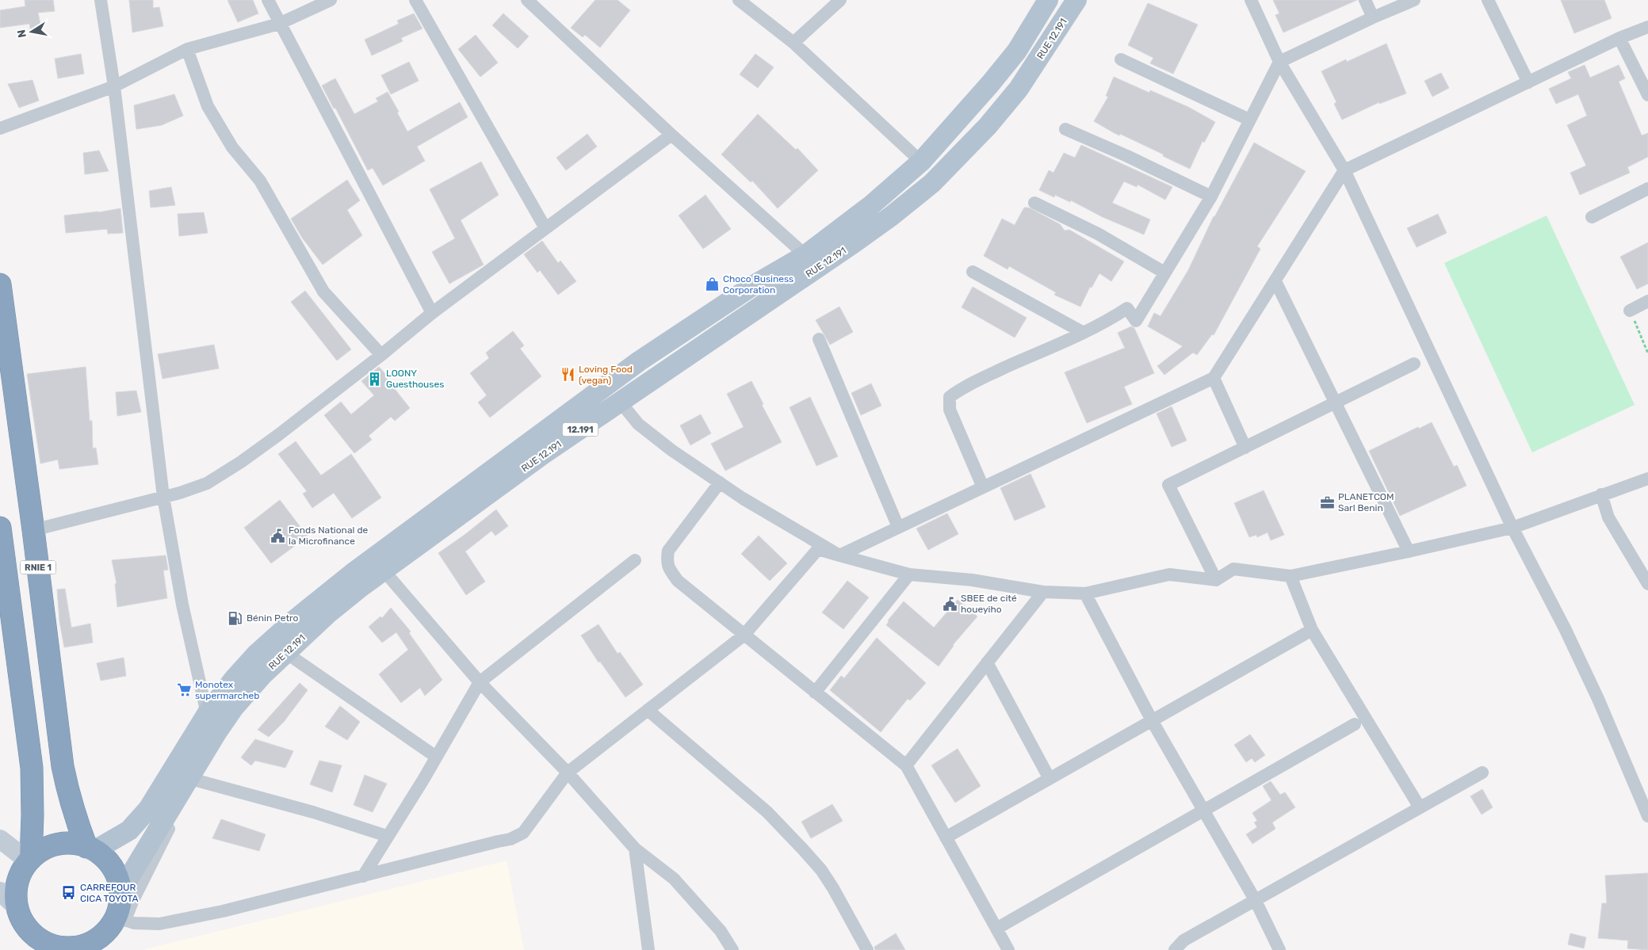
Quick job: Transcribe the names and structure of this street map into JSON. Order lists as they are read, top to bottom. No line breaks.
{"streets":{"highway":["RNIE 1"],"main road":["RUE 12.191","12.191"]},"crossings":[["RUE 12.191","RNIE 1"]],"places":{"shop":["Choco Business Corporation"],"restaurant":["Loving Food (vegan)"],"building":["LOONY Guesthouses"],"office":["PLANETCOM Sarl Benin"],"public building":["Fonds National de la Microfinance","SBEE de cité houeyiho"],"fuel station":["Bénin Petro"],"supermarket":["Monotex supermarcheb"],"bus stop":["CARREFOUR CICA TOYOTA"]},"north":"left"}
